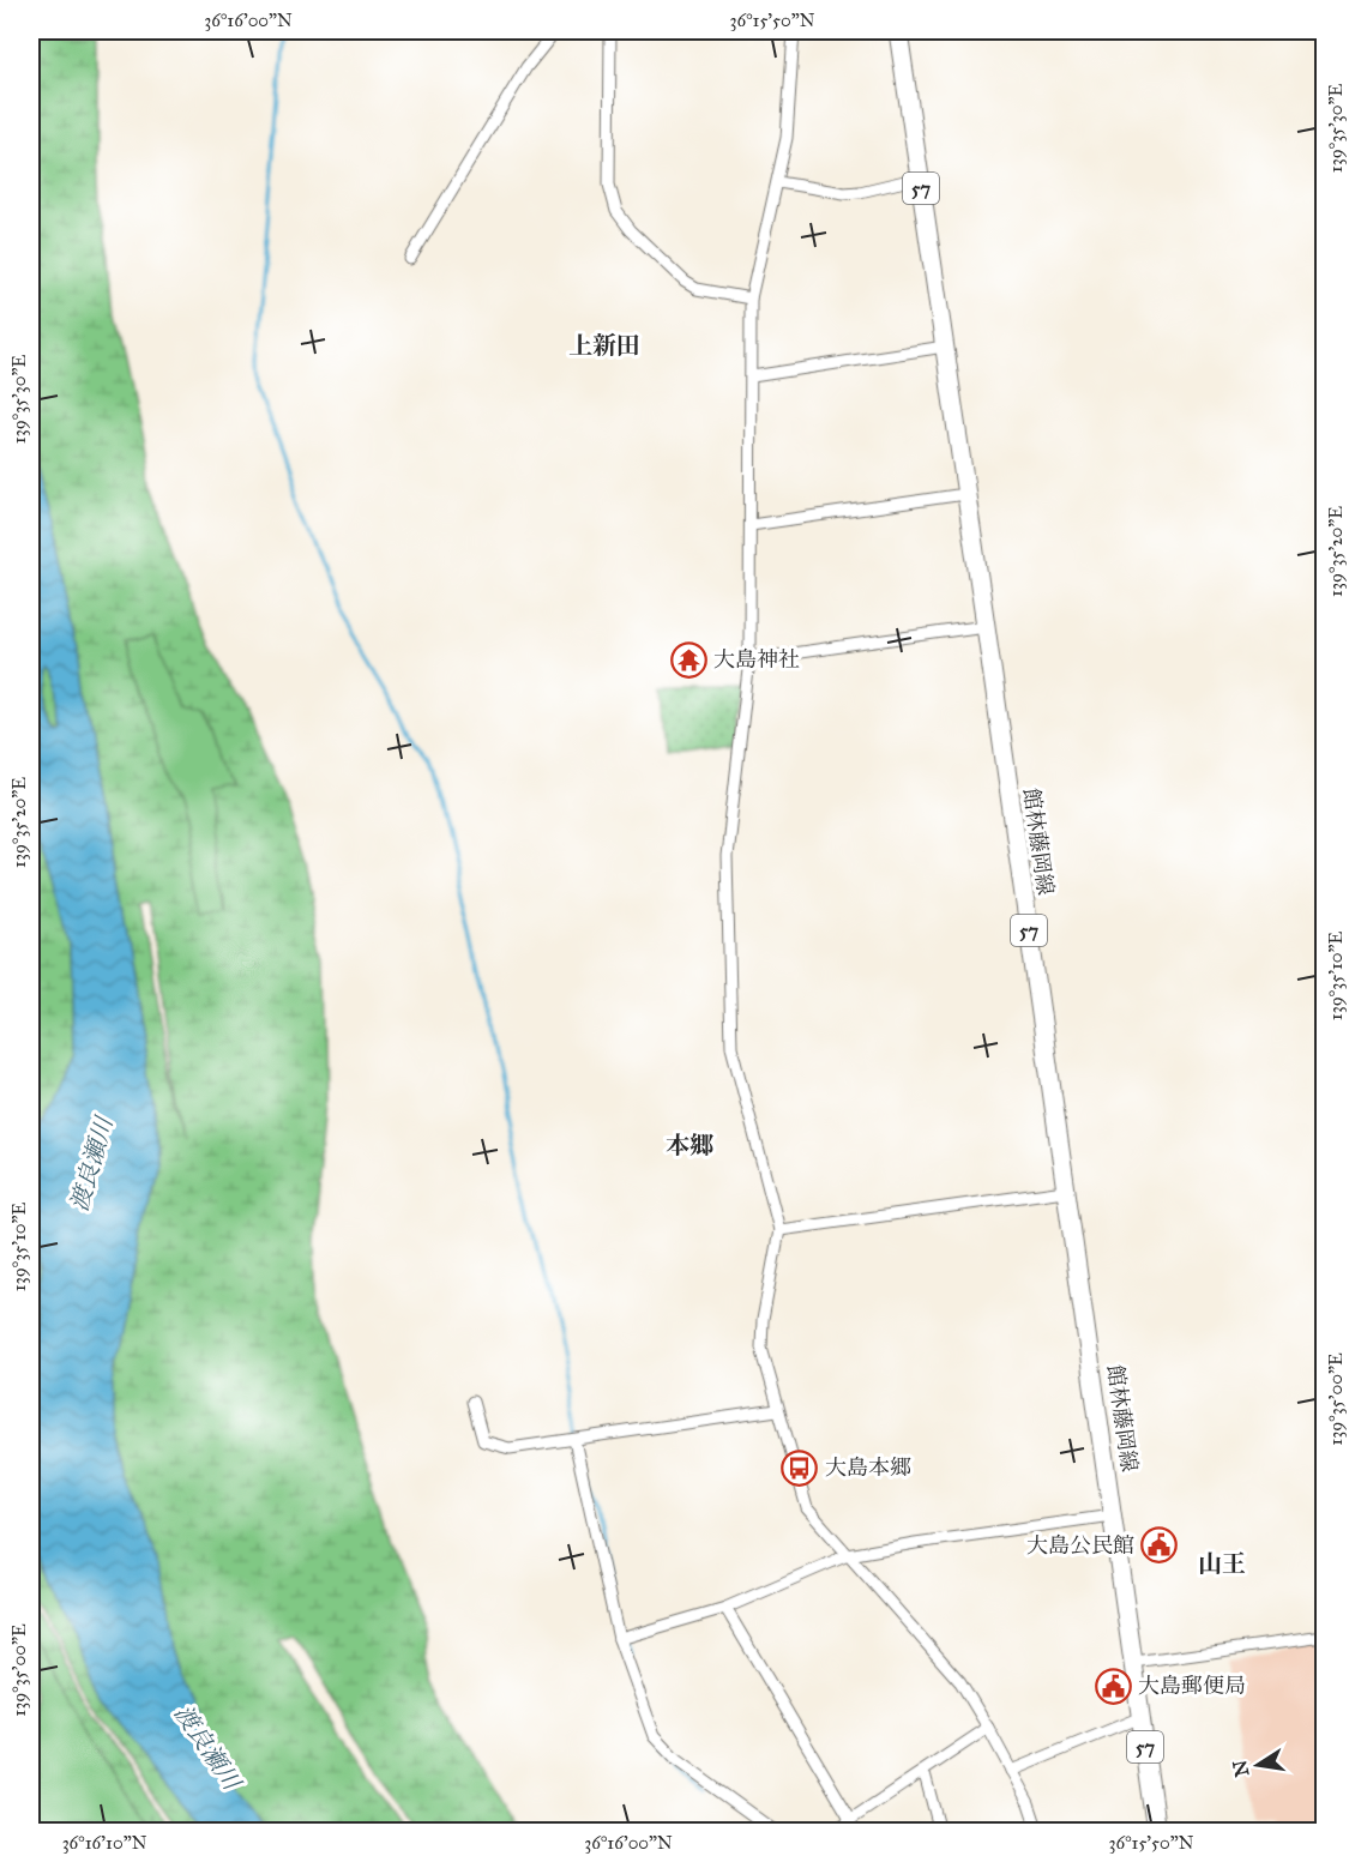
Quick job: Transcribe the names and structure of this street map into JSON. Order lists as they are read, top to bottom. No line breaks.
{"streets":{"main road":["57","館林藤岡線"]},"districts":["上新田","本郷","山王"],"water":["渡良瀬川"],"places":{"temple":["大島神社"],"bus stop":["大島本郷"],"public building":["大島公民館","大島郵便局"]},"north":"left","coordinates":["36°16'00\"N","36°15'50\"N","139°35'30\"E","139°35'20\"E","139°35'10\"E","139°35'00\"E","36°16'10\"N"]}
